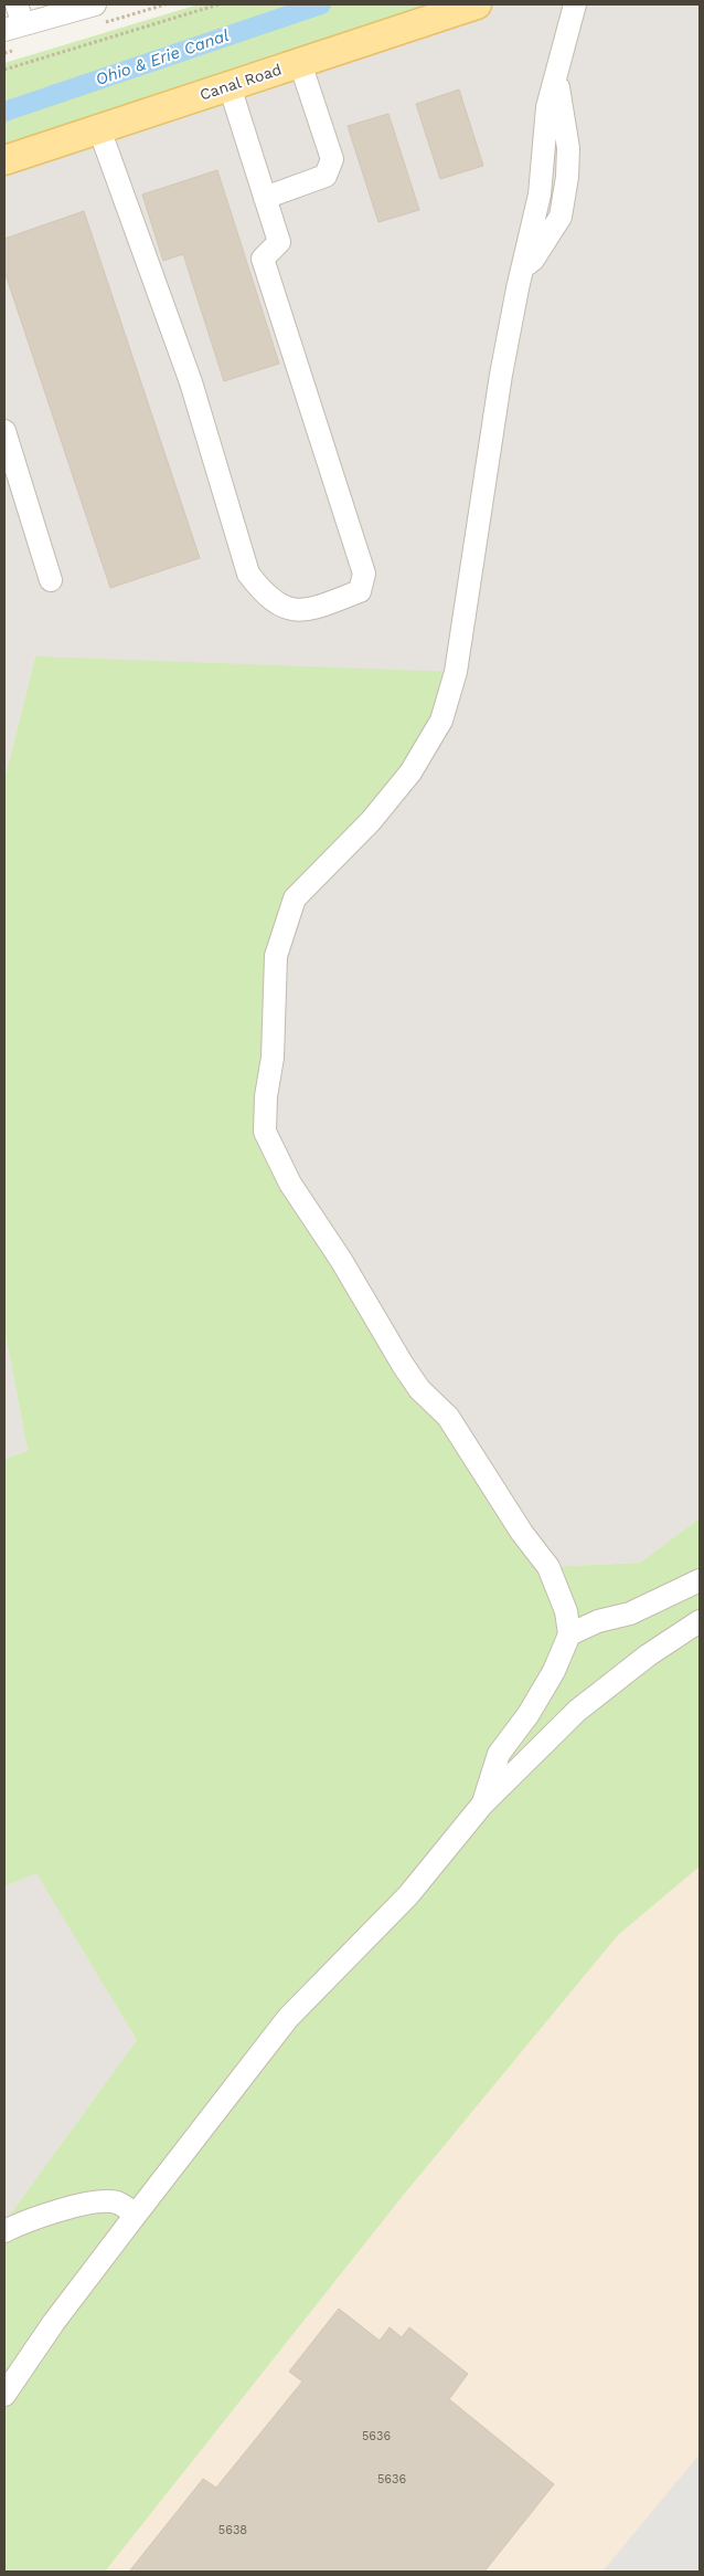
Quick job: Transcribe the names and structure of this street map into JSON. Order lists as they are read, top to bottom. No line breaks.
{"streets":{"main road":["Canal Road"]},"water":["Ohio & Erie Canal"],"house_numbers":["5636","5636","5638"]}
